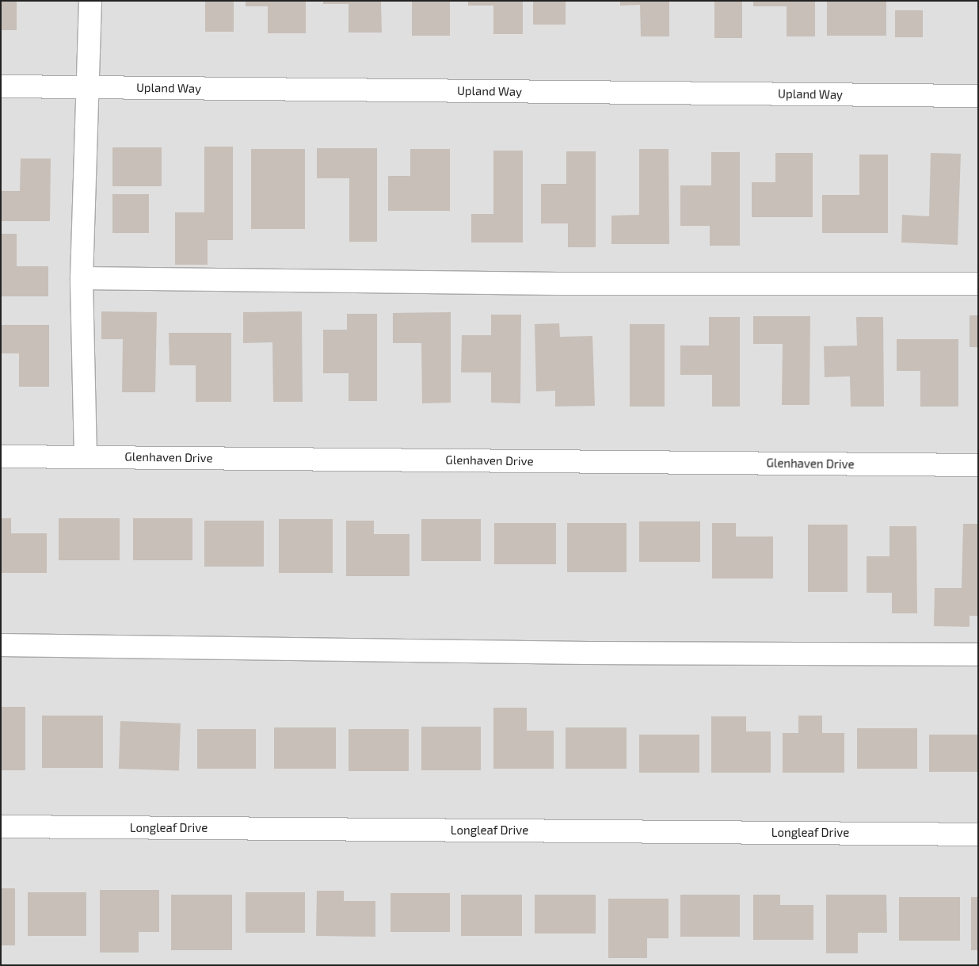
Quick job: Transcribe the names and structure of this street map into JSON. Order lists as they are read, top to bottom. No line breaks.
{"streets":{"street":["Upland Way","Glenhaven Drive","Longleaf Drive"]}}
